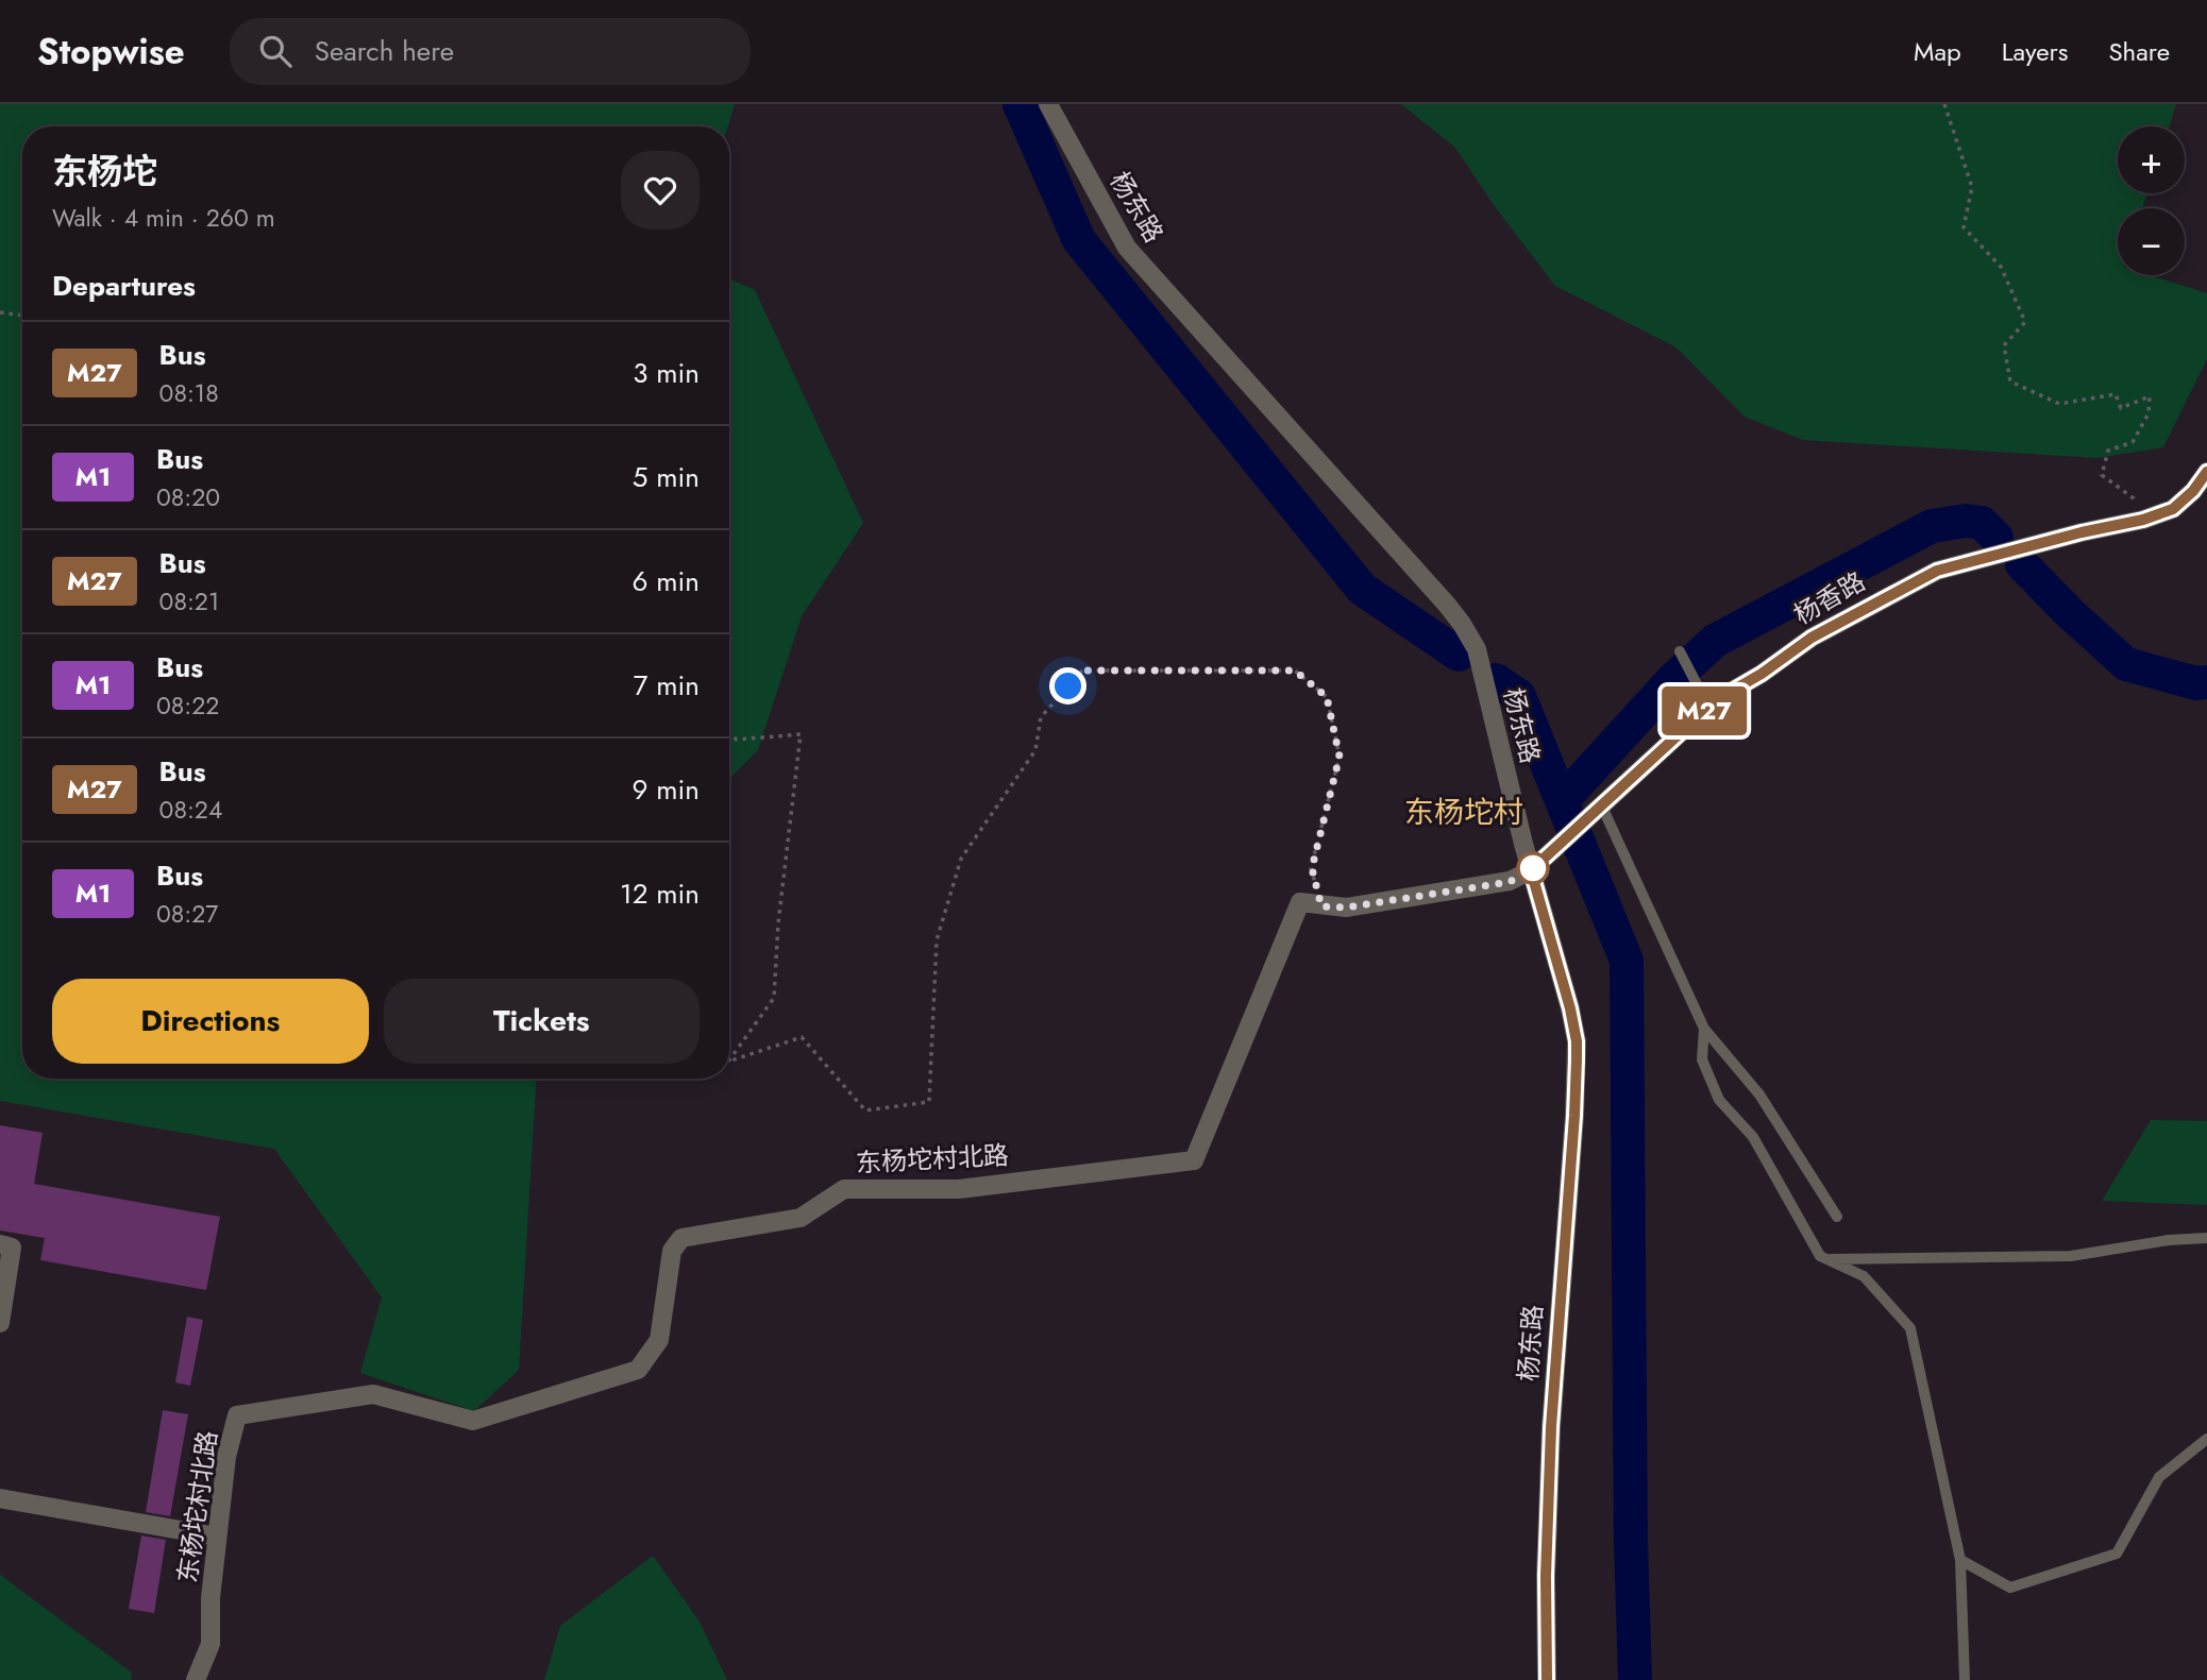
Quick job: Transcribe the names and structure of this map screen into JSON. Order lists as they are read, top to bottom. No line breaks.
{"streets":{"street":["杨东路","杨香路","东杨坨村北路"]},"crossings":[["杨东路","杨香路"],["杨东路","东杨坨村北路"],["杨香路","东杨坨村北路"]],"districts":["东杨坨村"],"lines":["bus line M27"],"page":{"header":"Stopwise","search":"Search here","nav":["Map","Layers","Share"],"on_map":"M27","map_buttons":["+","−"],"heading":[["东杨坨","Walk · 4 min · 260 m"],"Departures"],"list":[{"mark":"M27","name":"Bus","note":"08:18","value":"3 min"},{"mark":"M1","name":"Bus","note":"08:20","value":"5 min"},{"mark":"M27","name":"Bus","note":"08:21","value":"6 min"},{"mark":"M1","name":"Bus","note":"08:22","value":"7 min"},{"mark":"M27","name":"Bus","note":"08:24","value":"9 min"},{"mark":"M1","name":"Bus","note":"08:27","value":"12 min"}],"buttons":["Directions","Tickets"]}}
